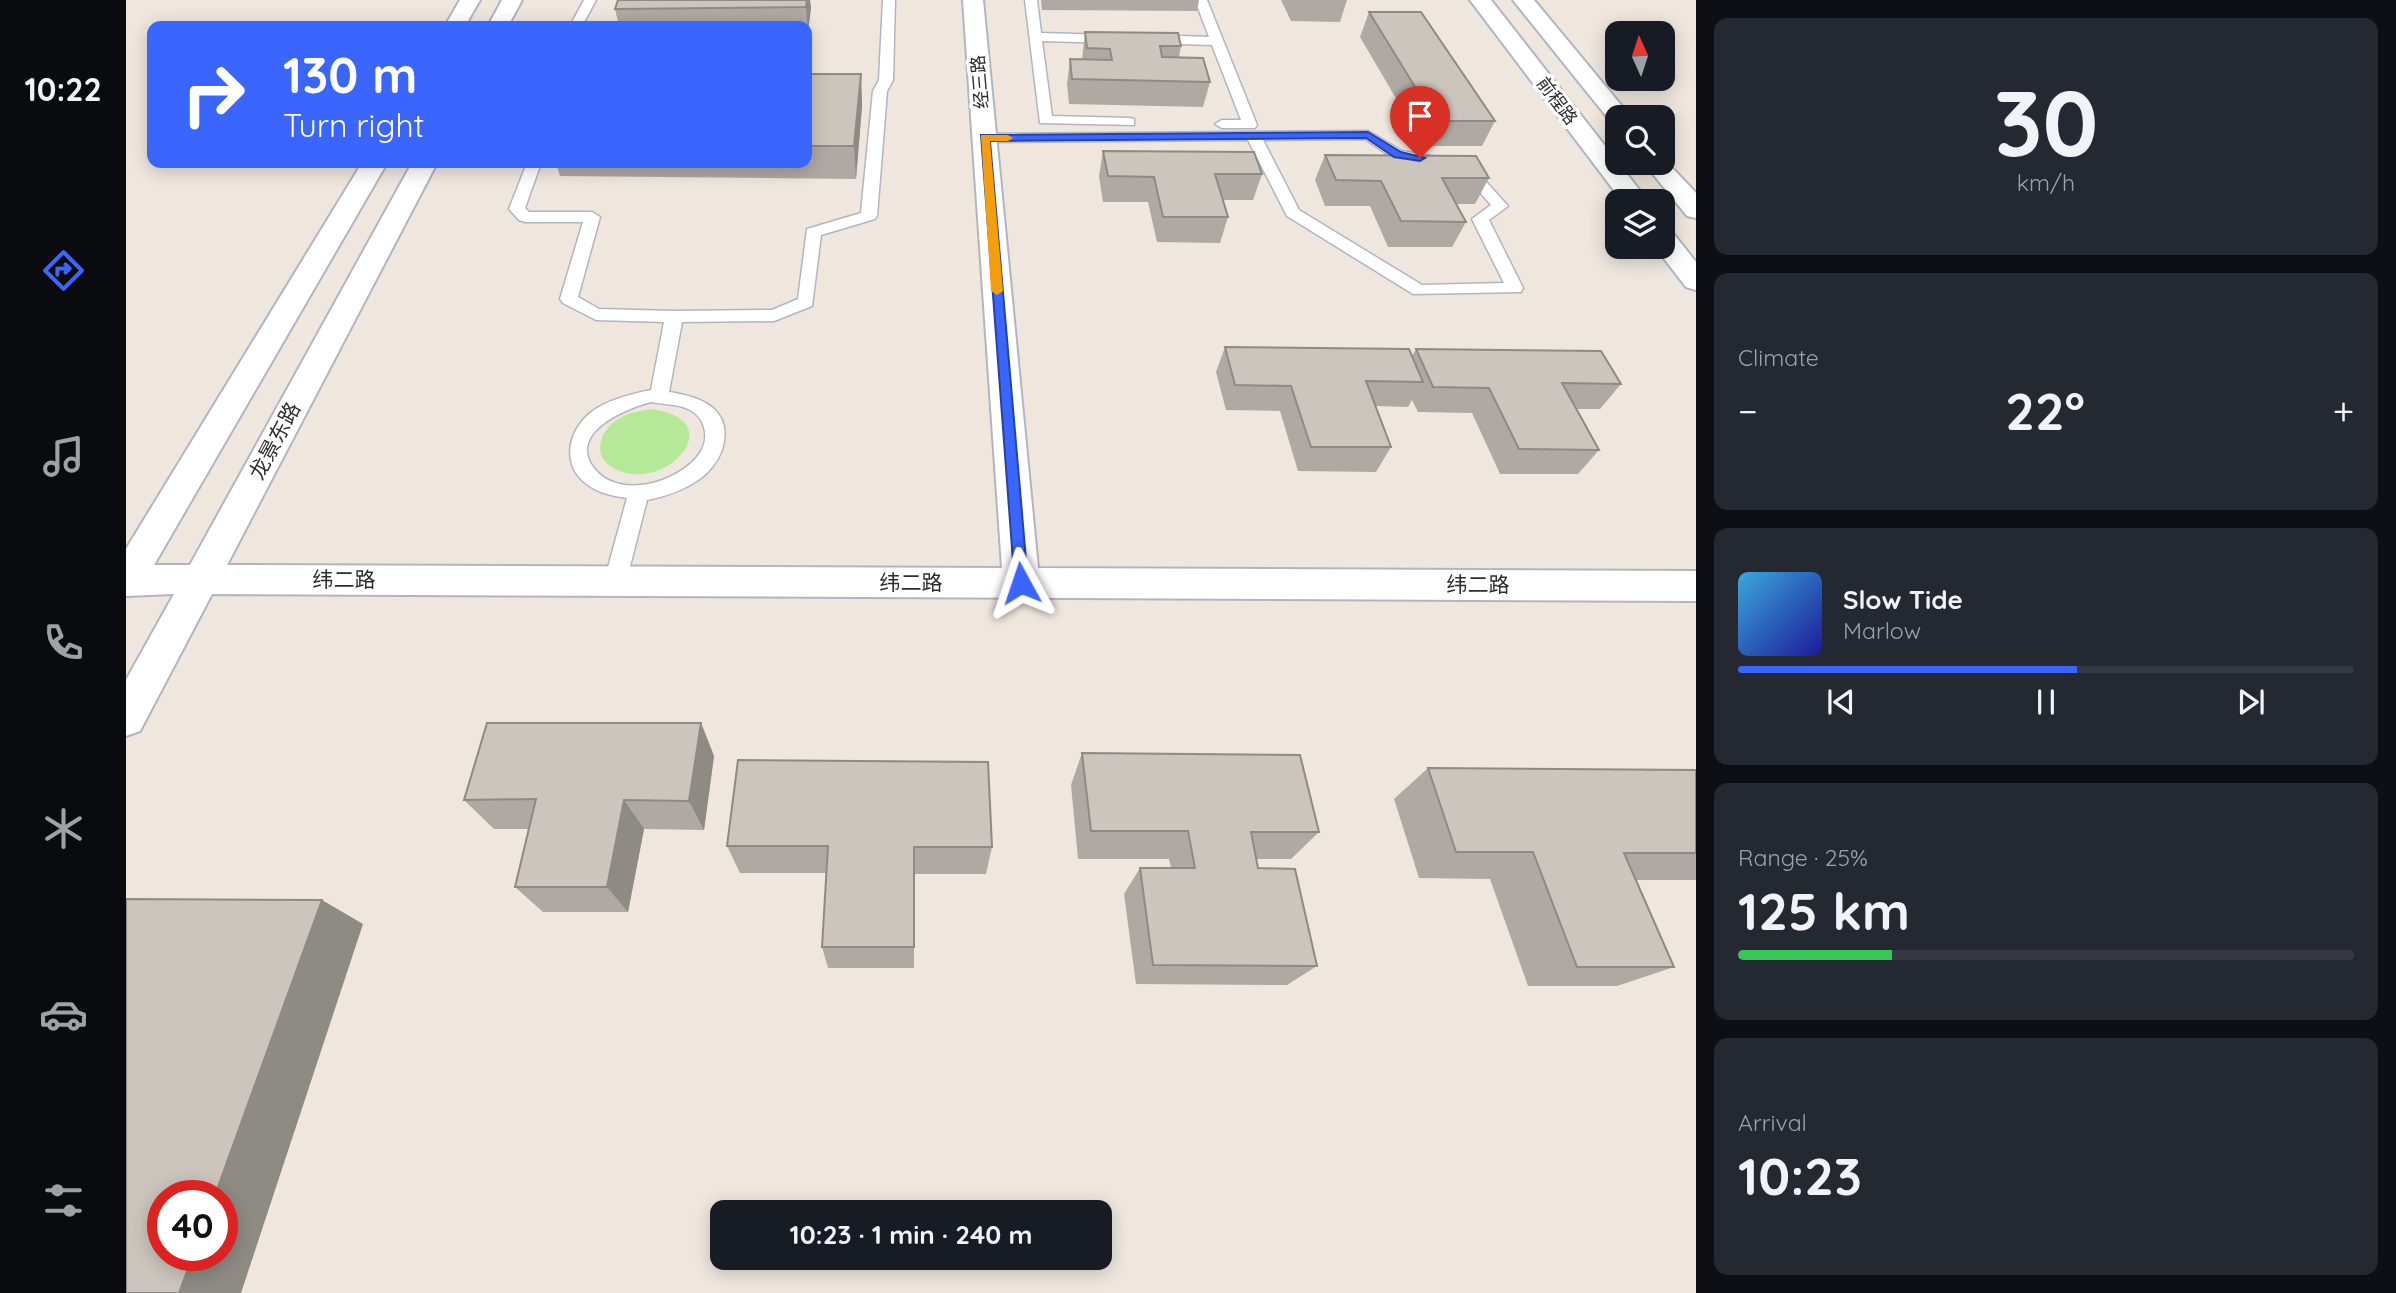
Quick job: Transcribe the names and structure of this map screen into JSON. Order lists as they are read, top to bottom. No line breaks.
{"streets":{"main road":["经三路","前程路","龙景东路","纬二路"]},"crossings":[["经三路","纬二路"],["龙景东路","纬二路"]],"north":"top","page":{"tabs":"10:22","tile":[["30","km/h"],"Climate",["Range · 25%","125 km"],["Arrival","10:23"]],"turn":["130 m","Turn right"],"heat":["−","22°","+"],"song":["Slow Tide","Marlow"],"limit":"40","trip":"10:23 · 1 min · 240 m"}}
